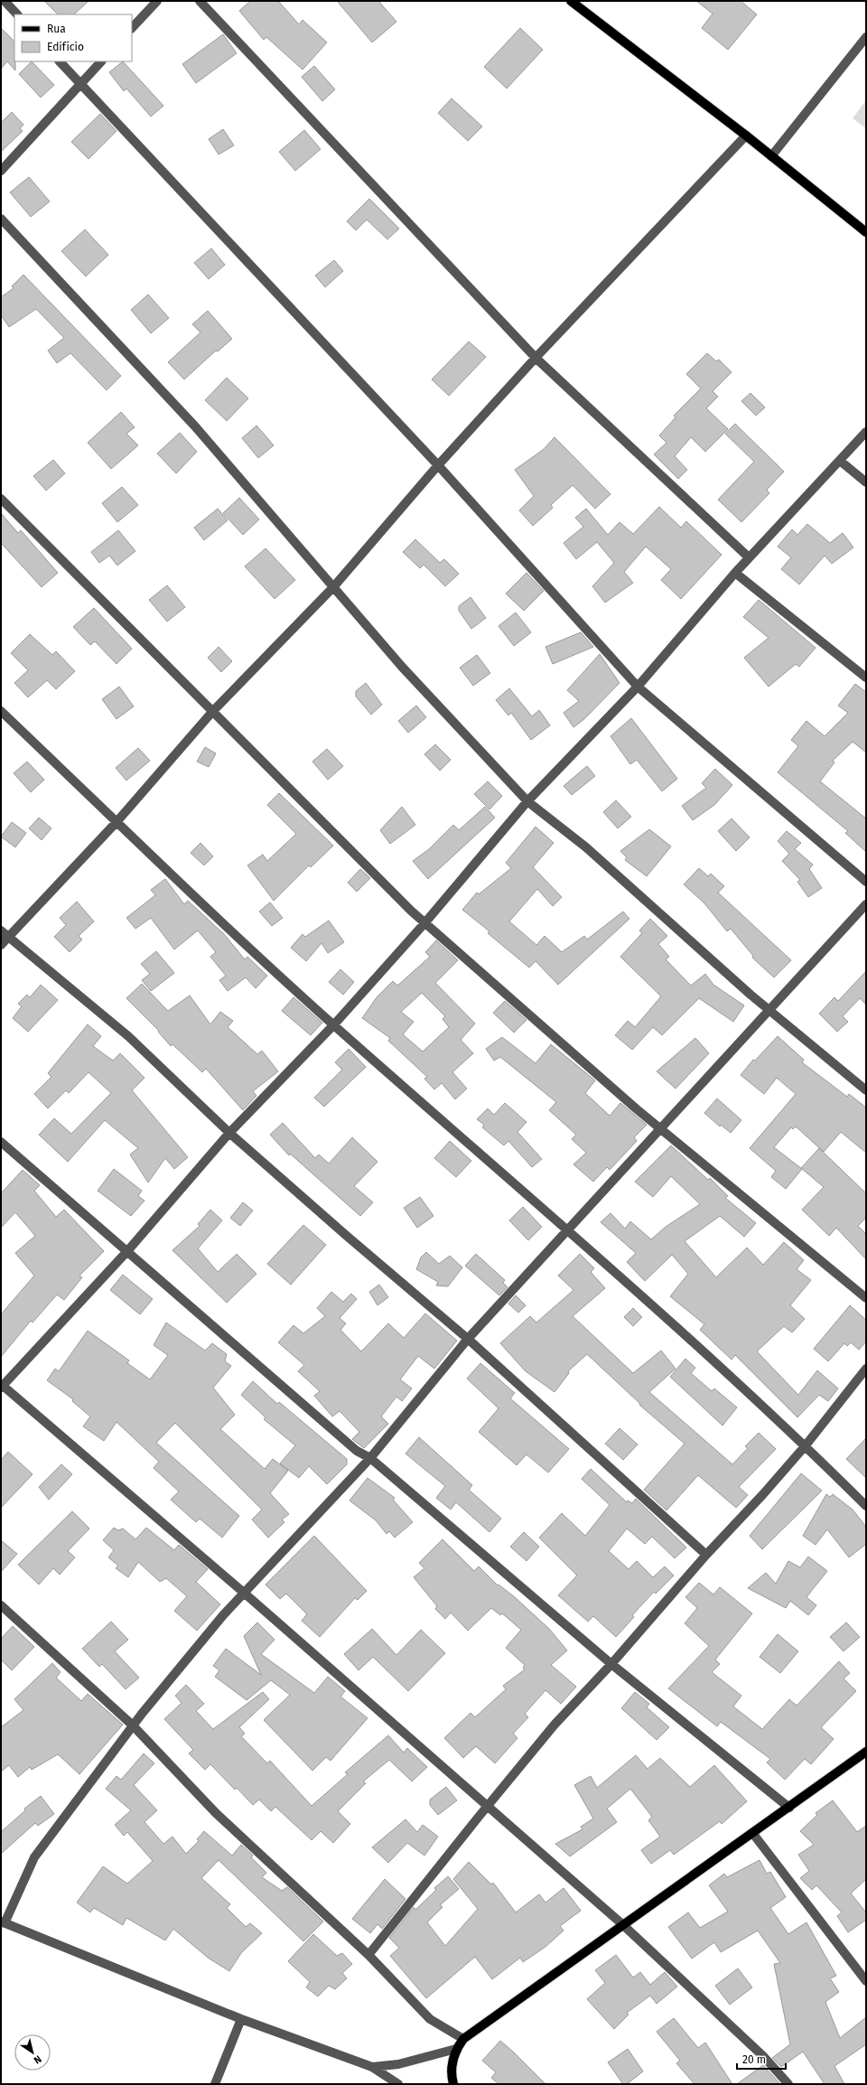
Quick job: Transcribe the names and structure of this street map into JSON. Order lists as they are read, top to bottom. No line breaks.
{"legend":["Rua","Edifício"],"scale_bar":"20 m","north":"bottom right"}
